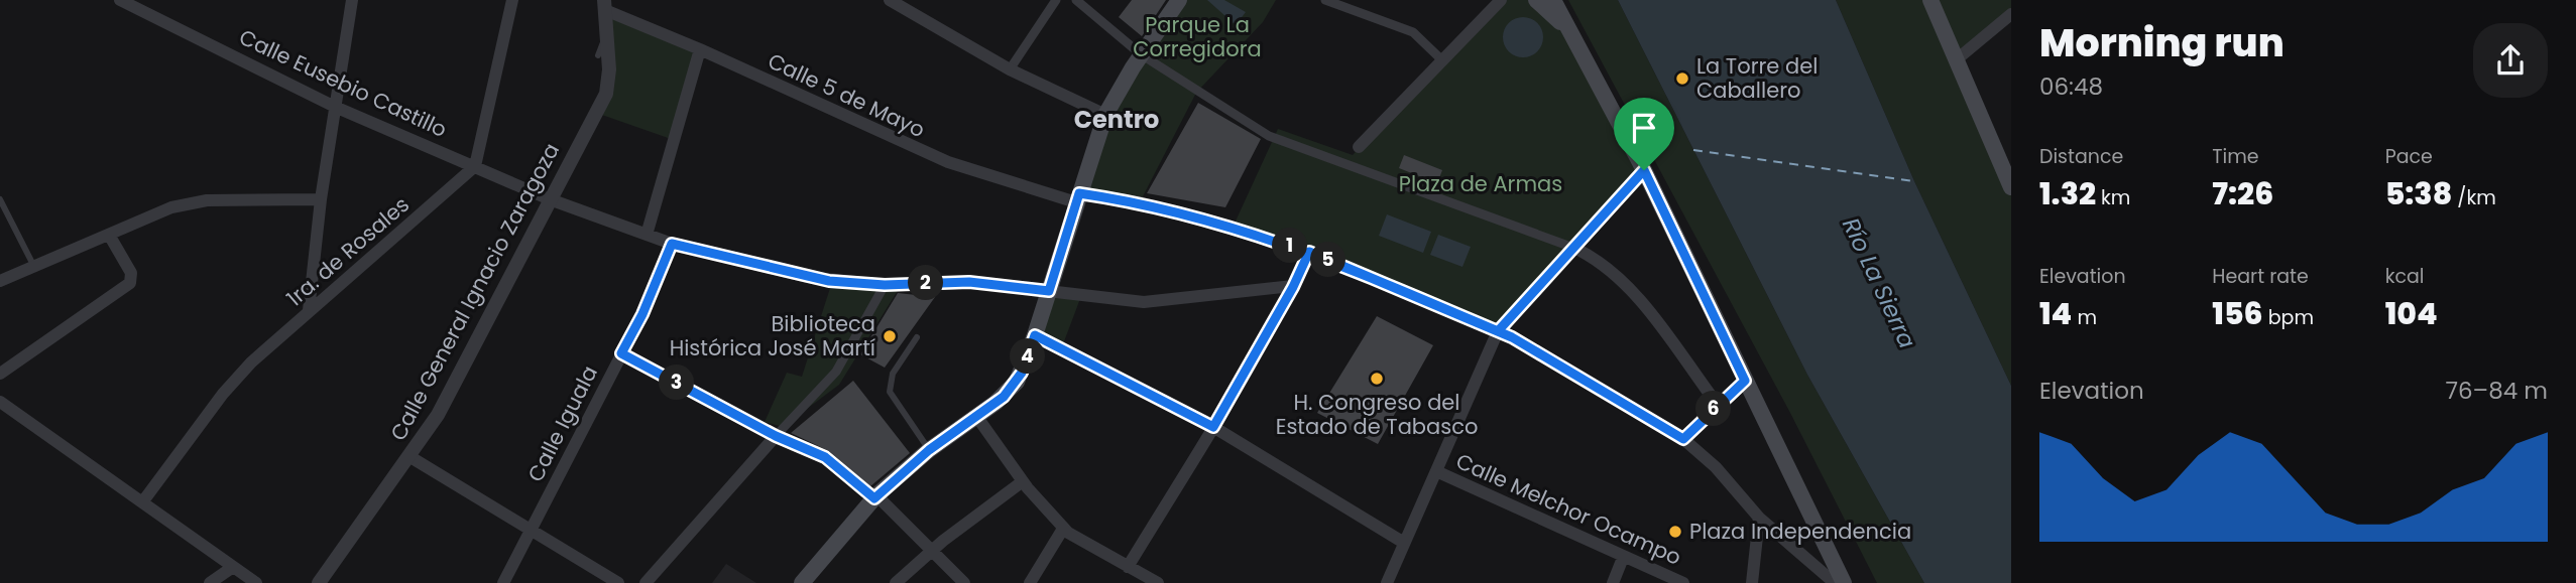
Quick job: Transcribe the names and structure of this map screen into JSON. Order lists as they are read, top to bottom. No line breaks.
{"streets":{"street":["Calle Eusebio Castillo","Calle 5 de Mayo","1ra. de Rosales","Calle General Ignacio Zaragoza","Calle Iguala","Calle Melchor Ocampo"]},"crossings":[["Calle Eusebio Castillo","1ra. de Rosales"],["Calle Eusebio Castillo","Calle General Ignacio Zaragoza"],["Calle Eusebio Castillo","Calle Iguala"],["Calle 5 de Mayo","Calle General Ignacio Zaragoza"]],"districts":["Centro"],"water":["Río La Sierra"],"parks":["Parque La Corregidora","Plaza de Armas"],"places":["La Torre del Caballero","Biblioteca Histórica José Martí","H. Congreso del Estado de Tabasco","Plaza Independencia"],"page":{"heading":["Morning run","06:48"],"stats":[["Distance","1.32 km"],["Time","7:26"],["Pace","5:38 /km"],["Elevation","14 m"],["Heart rate","156 bpm"],["kcal","104"]],"pins":["1","5","2","4","3","6"],"chart":["Elevation","76–84 m"]}}
